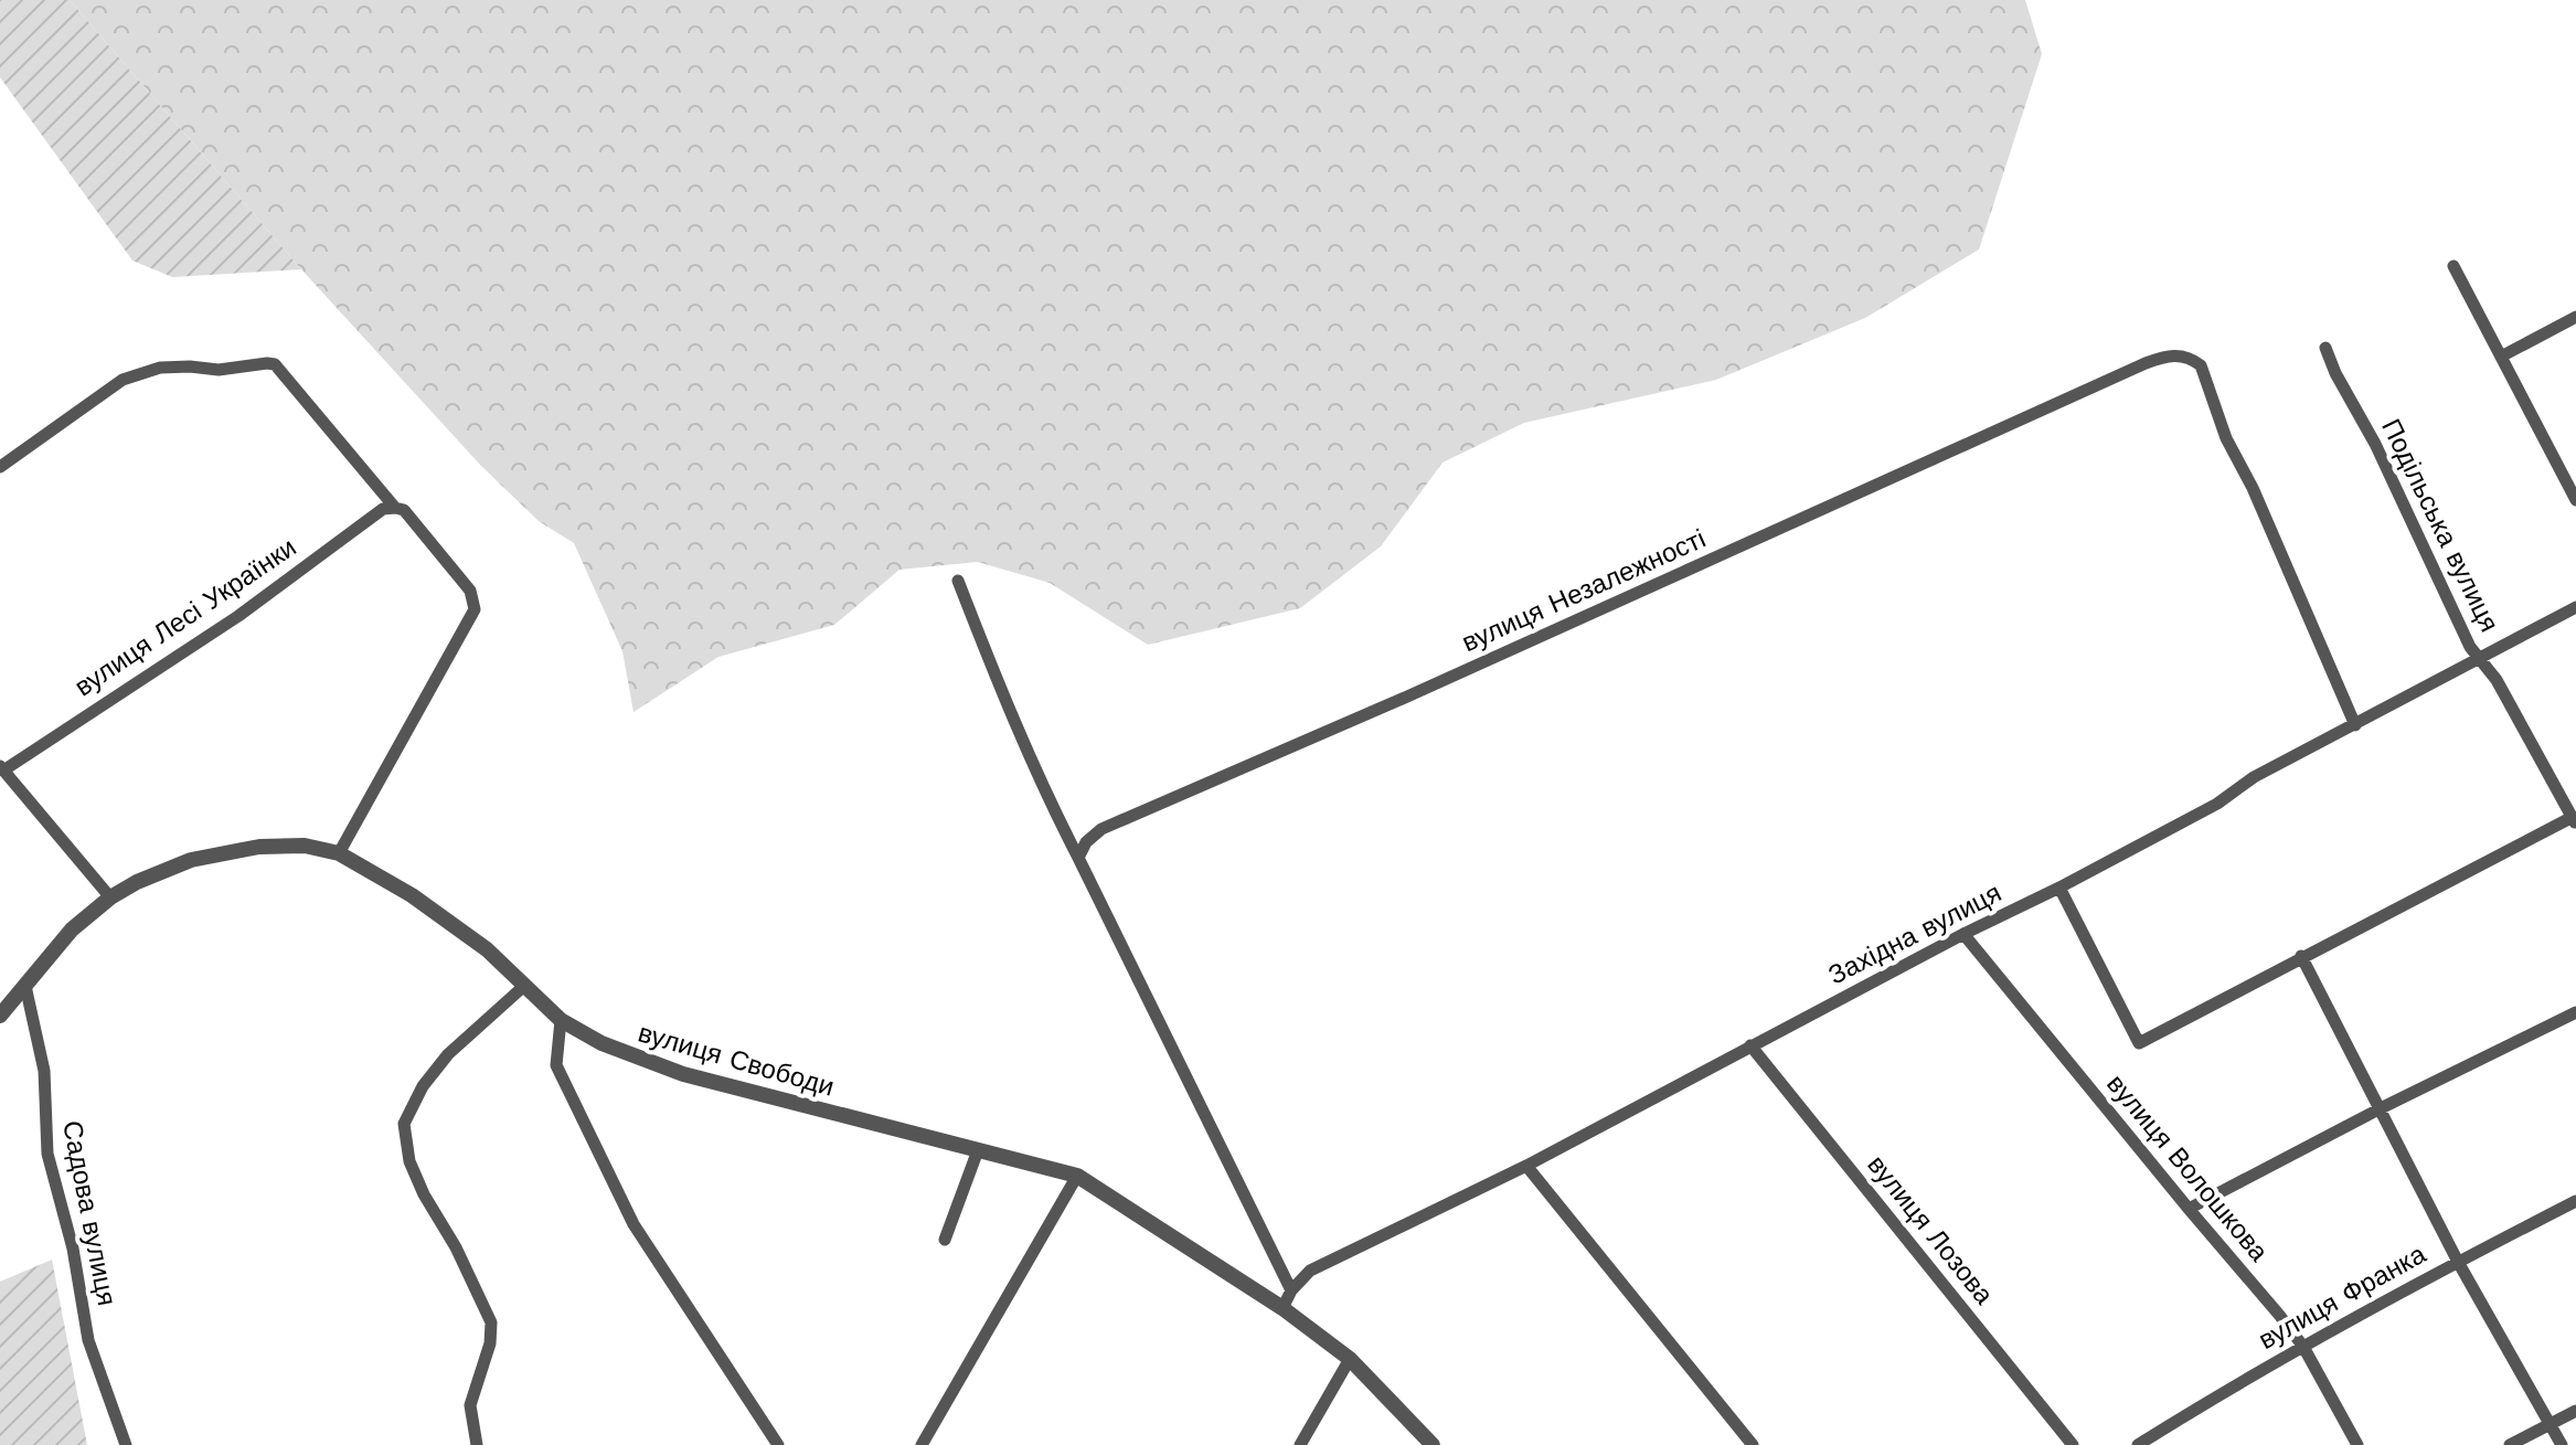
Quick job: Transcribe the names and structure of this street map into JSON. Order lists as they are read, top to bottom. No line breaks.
{"streets":{"street":["Подільська вулиця","вулиця Незалежності","вулиця Лесі Українки","Західна вулиця","вулиця Свободи","вулиця Волошкова","Садова вулиця","вулиця Лозова","вулиця Франка"]},"crossings":[["Подільська вулиця","Західна вулиця"],["вулиця Незалежності","Західна вулиця"],["Західна вулиця","вулиця Свободи"],["Західна вулиця","вулиця Волошкова"],["Західна вулиця","вулиця Лозова"],["вулиця Свободи","Садова вулиця"],["вулиця Волошкова","вулиця Франка"]]}
